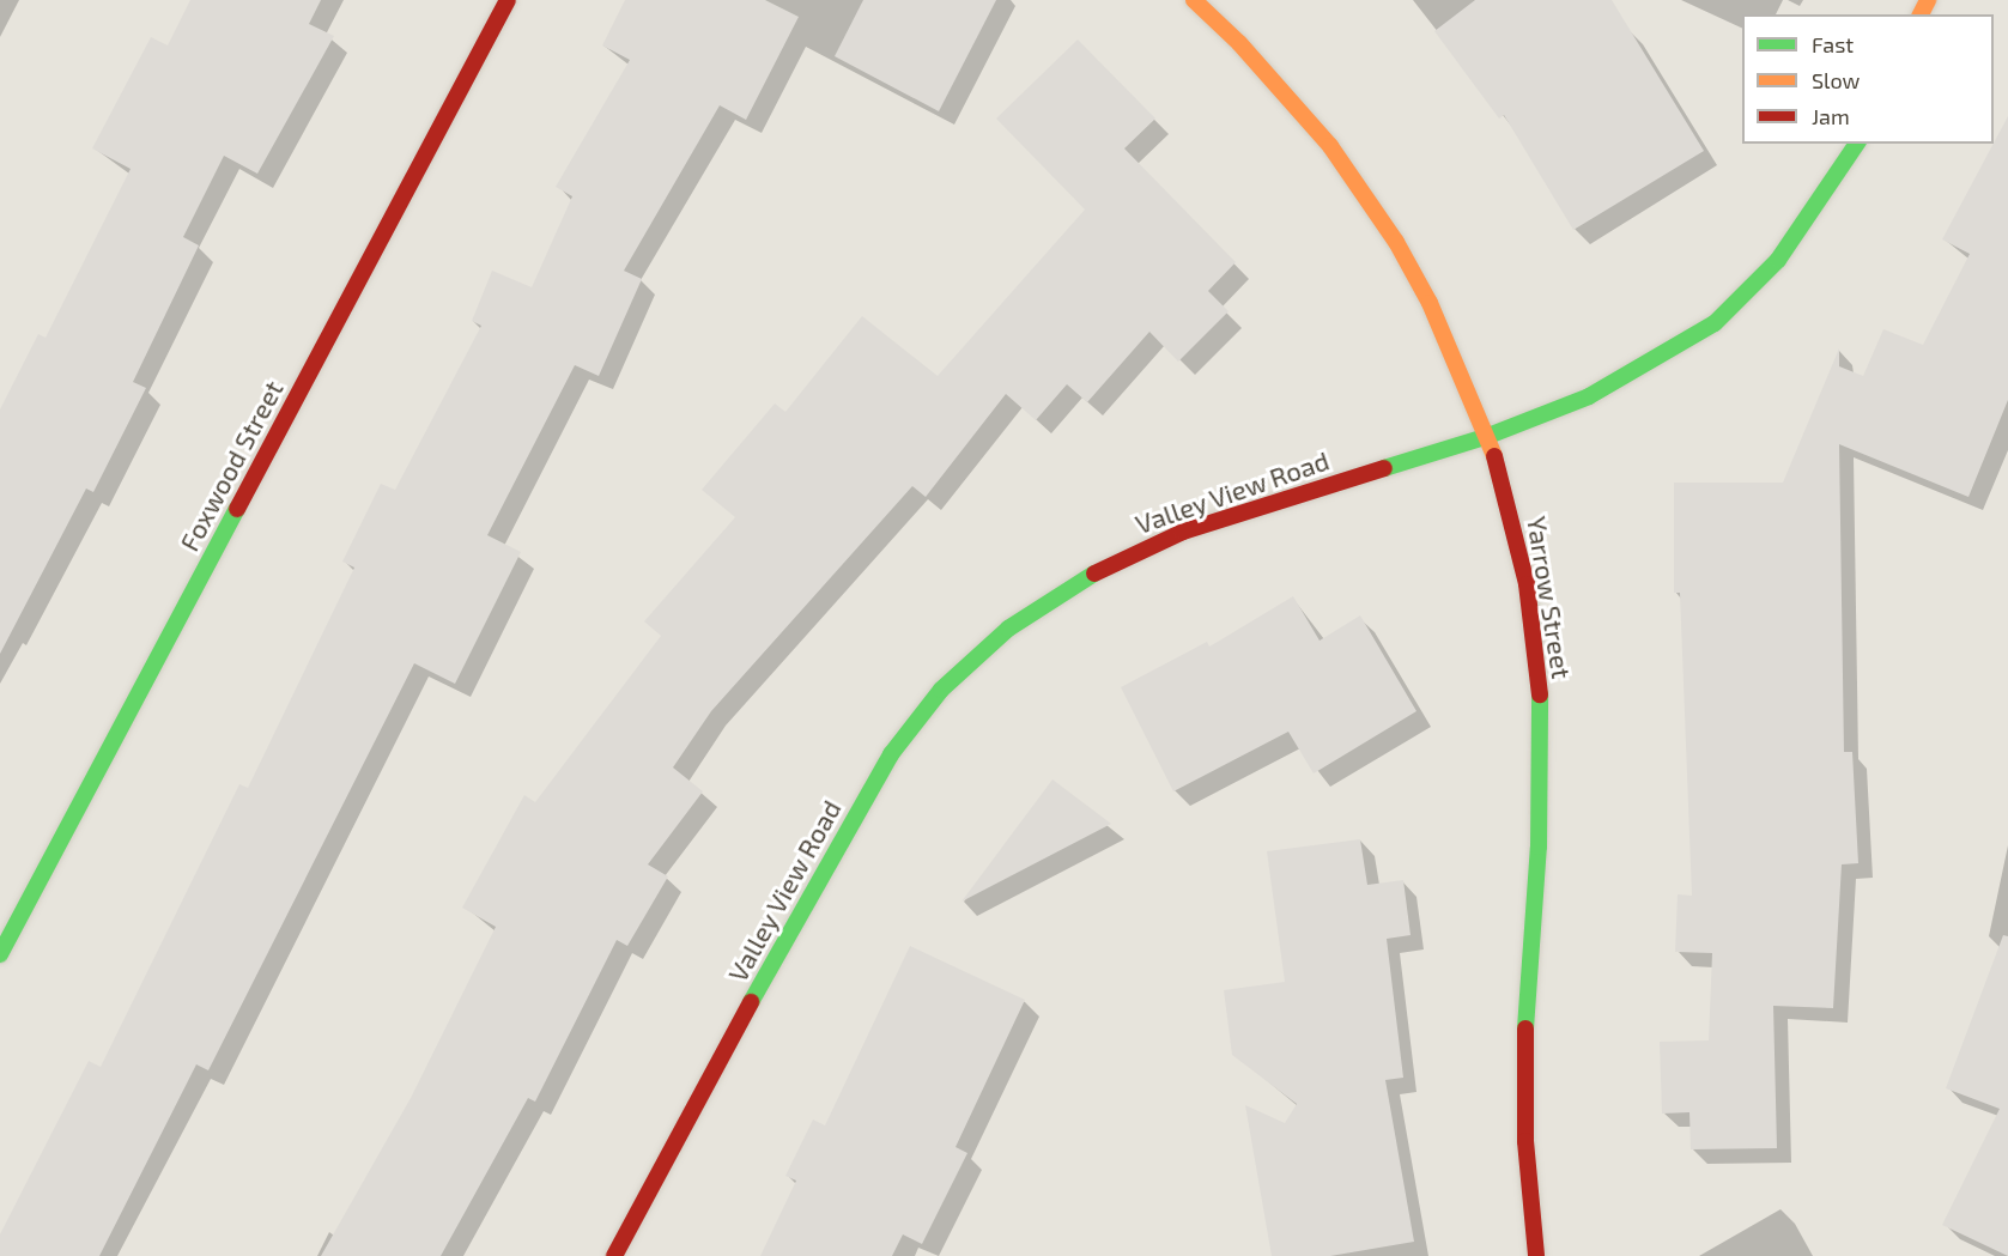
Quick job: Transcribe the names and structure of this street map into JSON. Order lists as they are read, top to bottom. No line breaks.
{"streets":{"street":["Foxwood Street","Valley View Road","Yarrow Street"]},"crossings":[["Valley View Road","Yarrow Street"]],"legend":["Fast","Slow","Jam"]}
